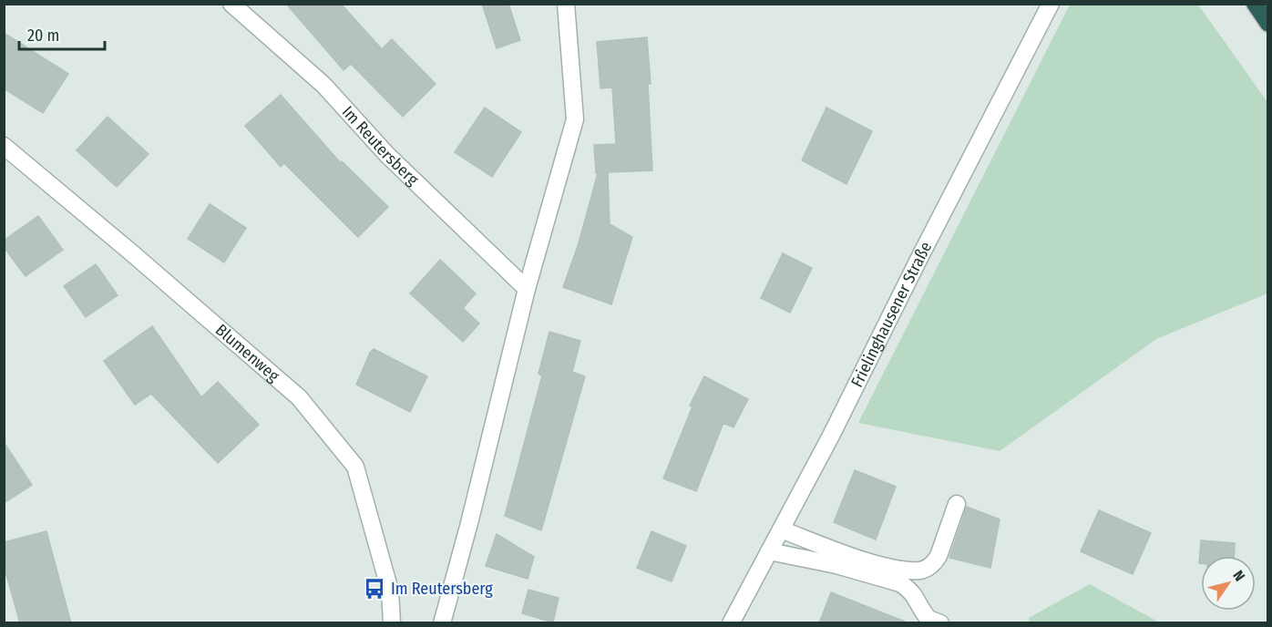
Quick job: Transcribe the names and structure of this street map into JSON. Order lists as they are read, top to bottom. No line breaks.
{"streets":{"street":["Im Reutersberg","Frielinghausener Straße","Blumenweg"]},"places":{"bus stop":["Im Reutersberg"]},"scale_bar":"20 m","north":"top right"}
